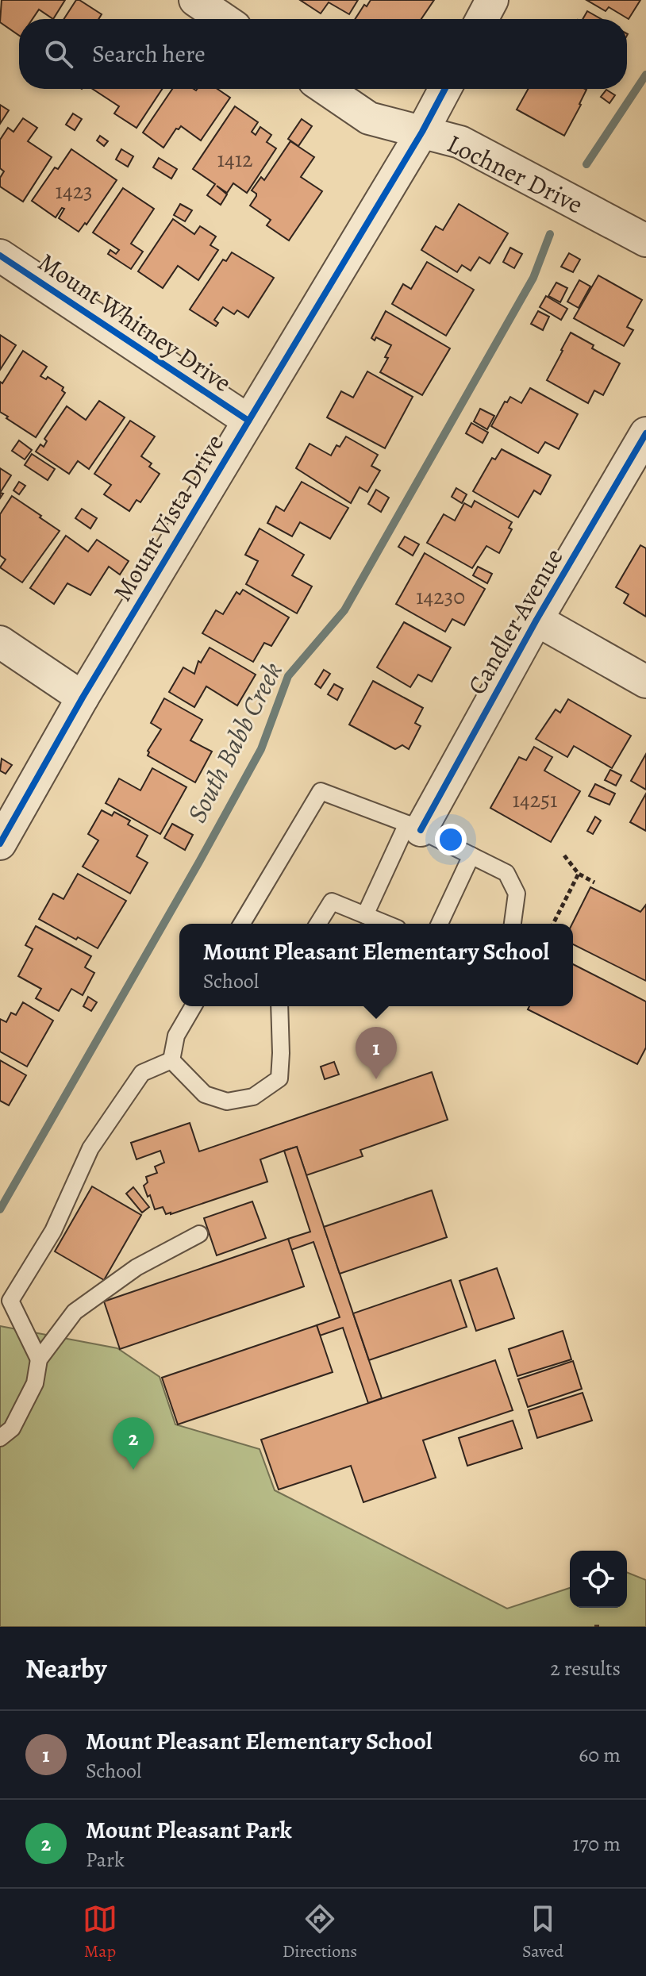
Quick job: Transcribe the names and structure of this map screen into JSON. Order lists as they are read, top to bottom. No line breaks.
{"streets":{"street":["Lochner Drive","Mount Whitney Drive","Mount Vista Drive","Candler Avenue"]},"crossings":[["Lochner Drive","Mount Vista Drive"],["Mount Whitney Drive","Mount Vista Drive"]],"water":["South Babb Creek"],"house_numbers":["1412","1423","14230","14251"],"page":{"search":"Search here","popup":["Mount Pleasant Elementary School","School"],"pins":["1","2"],"heading":["Nearby","2 results"],"list":[{"mark":"1","name":"Mount Pleasant Elementary School","note":"School","value":"60 m"},{"mark":"2","name":"Mount Pleasant Park","note":"Park","value":"170 m"}],"nav":["Map","Directions","Saved"]}}
